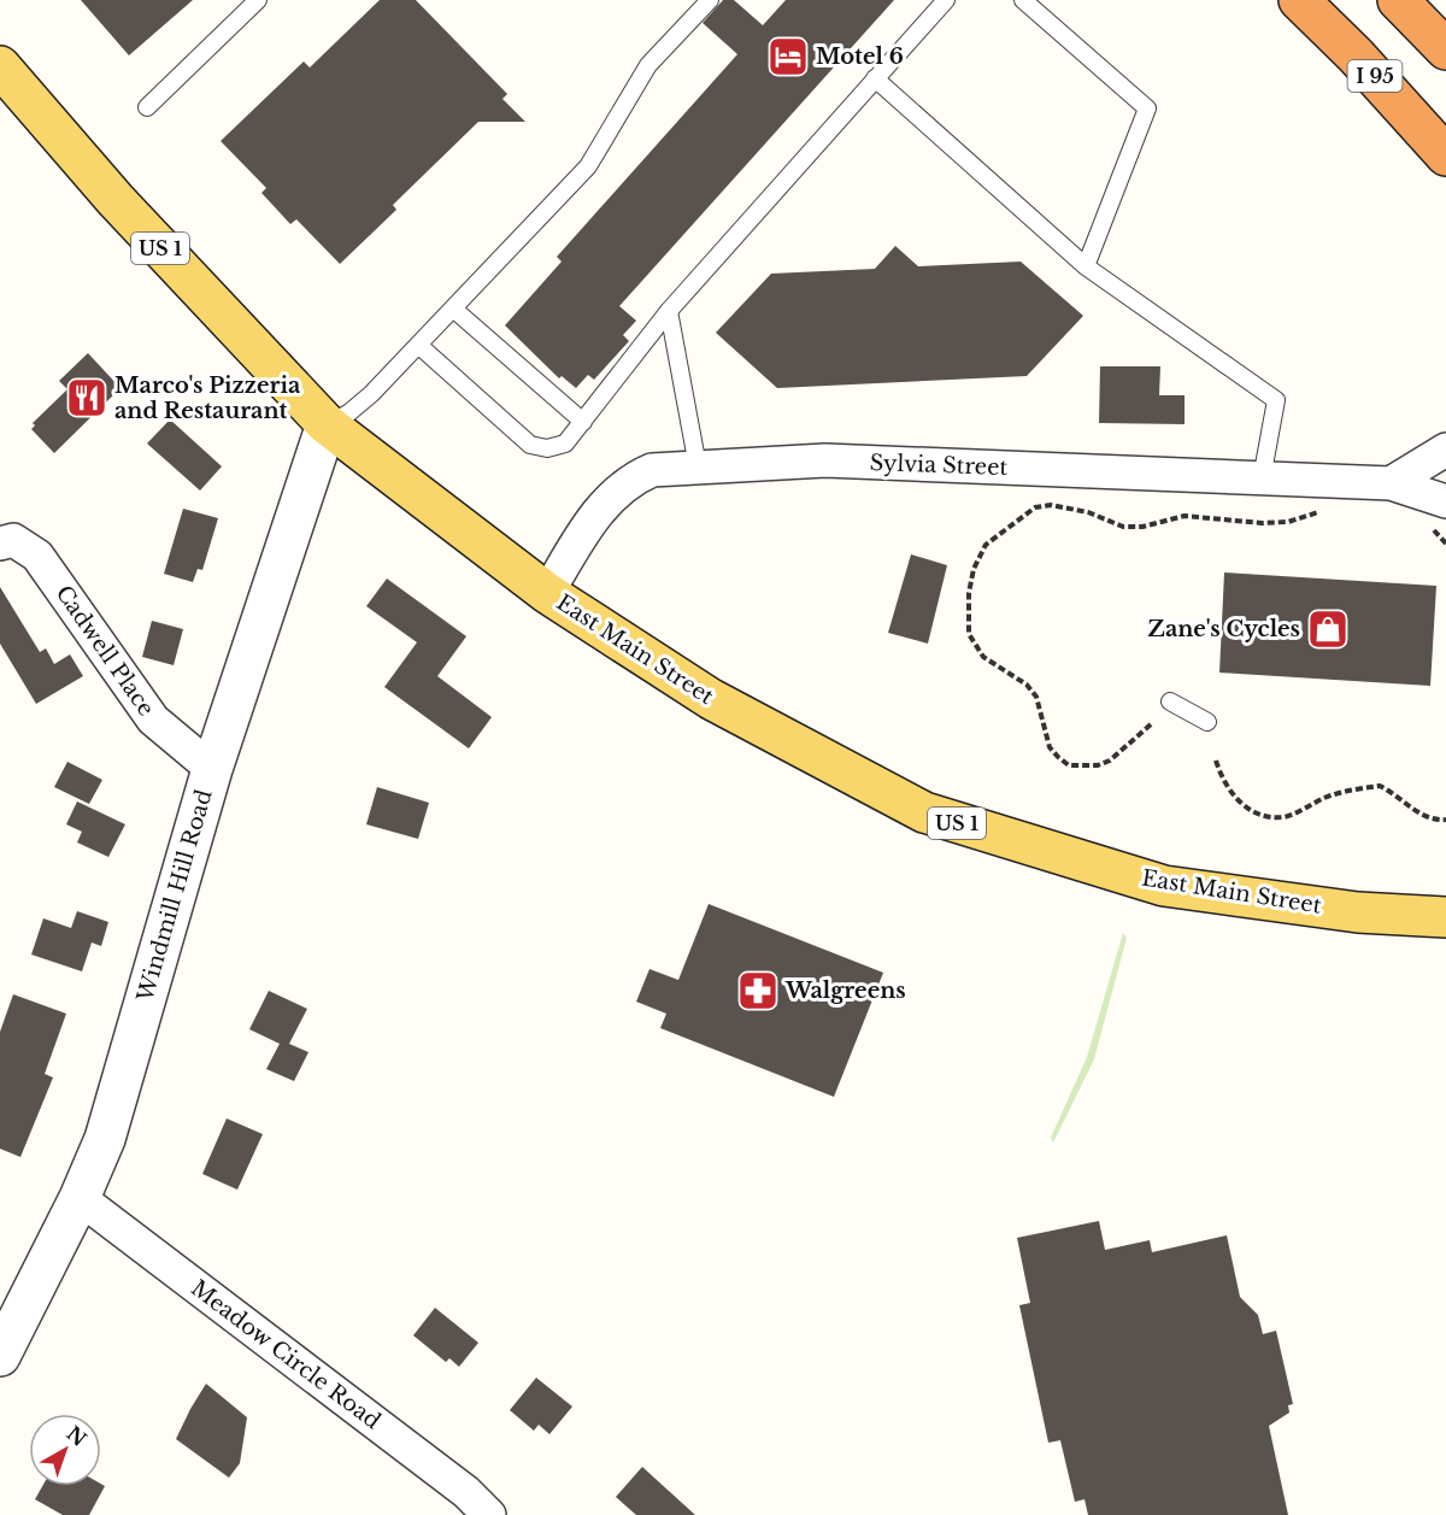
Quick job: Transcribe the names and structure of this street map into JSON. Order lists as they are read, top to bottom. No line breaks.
{"streets":{"highway":["I 95"],"main road":["US 1","East Main Street"],"street":["Sylvia Street","Cadwell Place","Windmill Hill Road","Meadow Circle Road"]},"crossings":[["Sylvia Street","East Main Street"],["East Main Street","Windmill Hill Road"],["Cadwell Place","Windmill Hill Road"],["Windmill Hill Road","Meadow Circle Road"]],"places":{"hotel":["Motel 6"],"restaurant":["Marco's Pizzeria and Restaurant"],"shop":["Zane's Cycles"],"pharmacy":["Walgreens"]},"north":"top right"}
